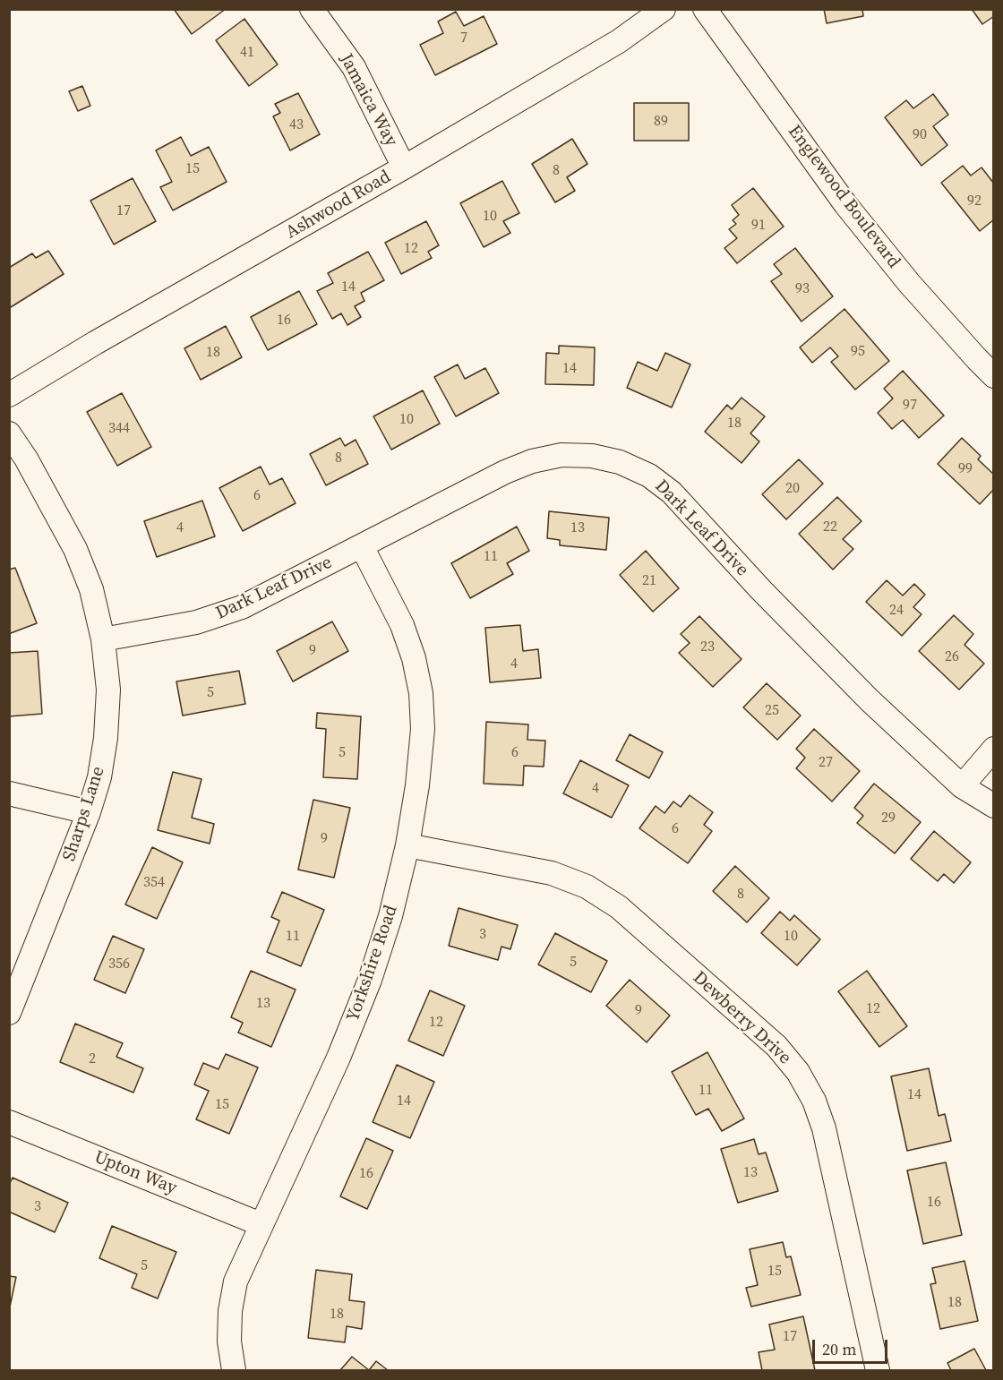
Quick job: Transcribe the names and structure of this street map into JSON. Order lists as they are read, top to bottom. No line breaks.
{"streets":{"street":["Jamaica Way","Englewood Boulevard","Ashwood Road","Dark Leaf Drive","Sharps Lane","Yorkshire Road","Dewberry Drive","Upton Way"]},"crossings":[["Jamaica Way","Ashwood Road"],["Dark Leaf Drive","Sharps Lane"],["Dark Leaf Drive","Yorkshire Road"],["Yorkshire Road","Dewberry Drive"],["Yorkshire Road","Upton Way"]],"house_numbers":["7","41","89","43","90","15","8","92","17","10","91","12","14","93","16","95","18","14","97","10","18","344","8","99","20","6","22","4","13","11","21","24","23","9","26","4","5","25","5","6","27","4","29","6","9","354","8","3","11","10","5","356","13","12","9","12","2","11","14","14","15","13","16","16","3","5","15","18","18","17"],"scale_bar":"20 m"}
